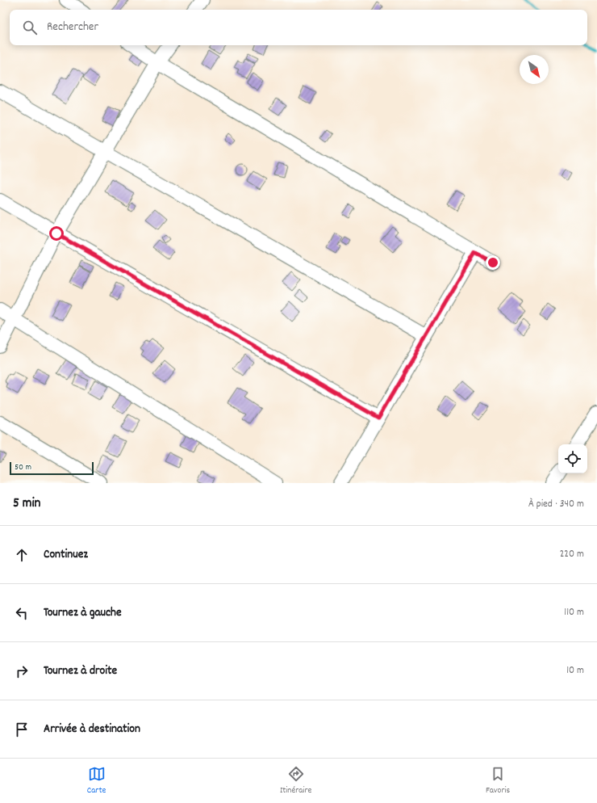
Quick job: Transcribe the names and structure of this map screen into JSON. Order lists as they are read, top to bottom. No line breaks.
{"scale_bar":"50 m","north":"bottom right","page":{"search":"Rechercher","scale":"50 m","heading":["5 min","À pied · 340 m"],"list":[["Continuez","220 m"],["Tournez à gauche","110 m"],["Tournez à droite","10 m"],"Arrivée à destination"],"nav":["Carte","Itinéraire","Favoris"]}}
